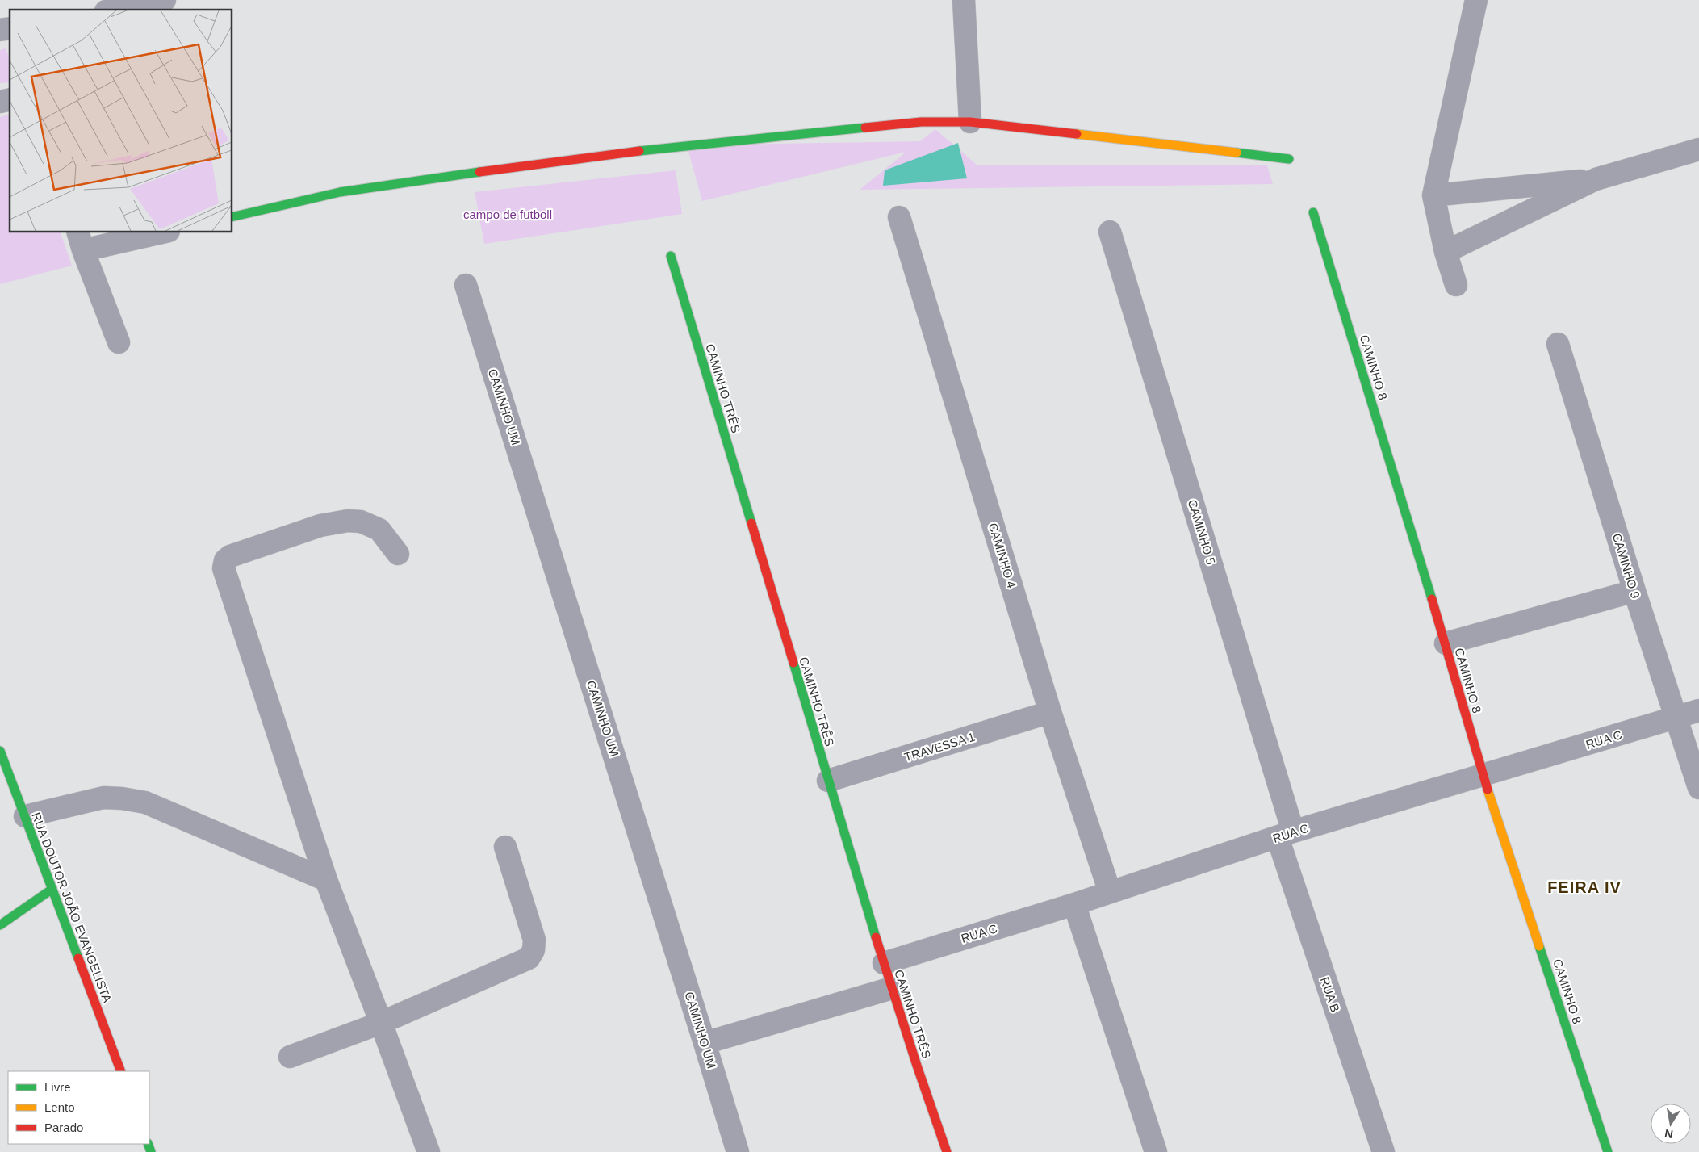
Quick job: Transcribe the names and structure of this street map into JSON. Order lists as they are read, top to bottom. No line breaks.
{"streets":{"street":["CAMINHO 8","CAMINHO TRÊS","CAMINHO UM","CAMINHO 5","CAMINHO 4","CAMINHO 9","RUA C","TRAVESSA 1","RUA DOUTOR JOÃO EVANGELISTA","RUA B"]},"crossings":[["CAMINHO 8","RUA C"],["CAMINHO TRÊS","RUA C"],["CAMINHO TRÊS","TRAVESSA 1"],["CAMINHO 5","RUA C"],["CAMINHO 5","RUA B"],["CAMINHO 4","RUA C"],["CAMINHO 4","TRAVESSA 1"],["CAMINHO 9","RUA C"],["RUA C","RUA B"]],"districts":["FEIRA IV"],"parks":["campo de futboll"],"legend":["Livre","Lento","Parado"],"north":"bottom"}
